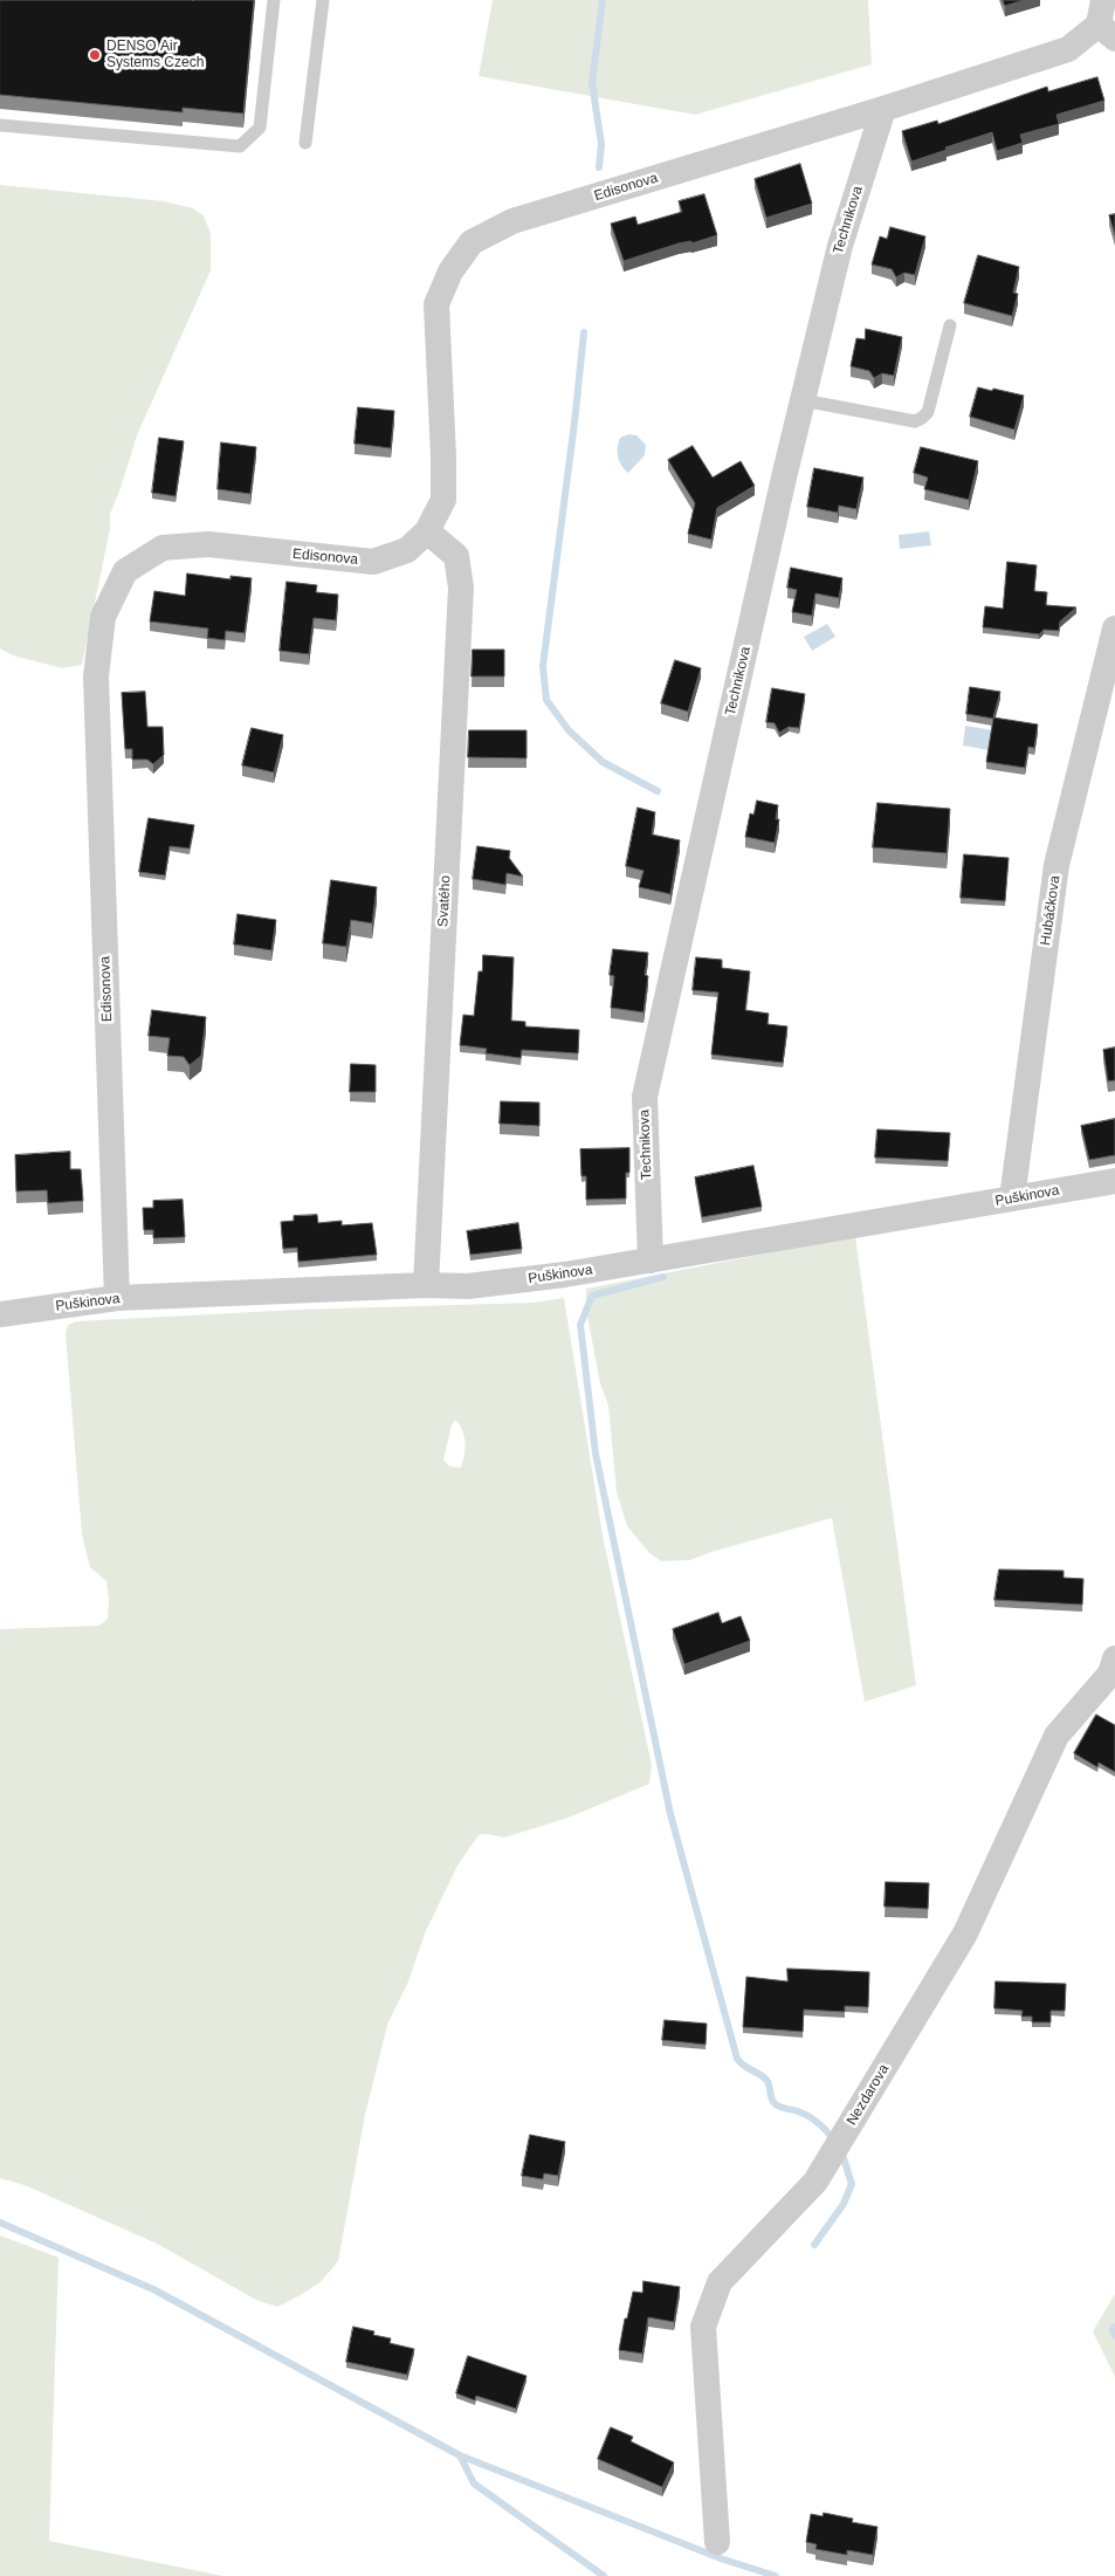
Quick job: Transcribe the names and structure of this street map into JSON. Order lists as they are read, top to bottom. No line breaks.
{"streets":{"street":["Edisonova","Technikova","Svatého","Hubáčkova","Puškinova","Nezdarova"]},"crossings":[["Edisonova","Technikova"],["Edisonova","Svatého"],["Edisonova","Puškinova"],["Technikova","Puškinova"],["Svatého","Puškinova"],["Hubáčkova","Puškinova"]],"places":["DENSO Air Systems Czech"]}
